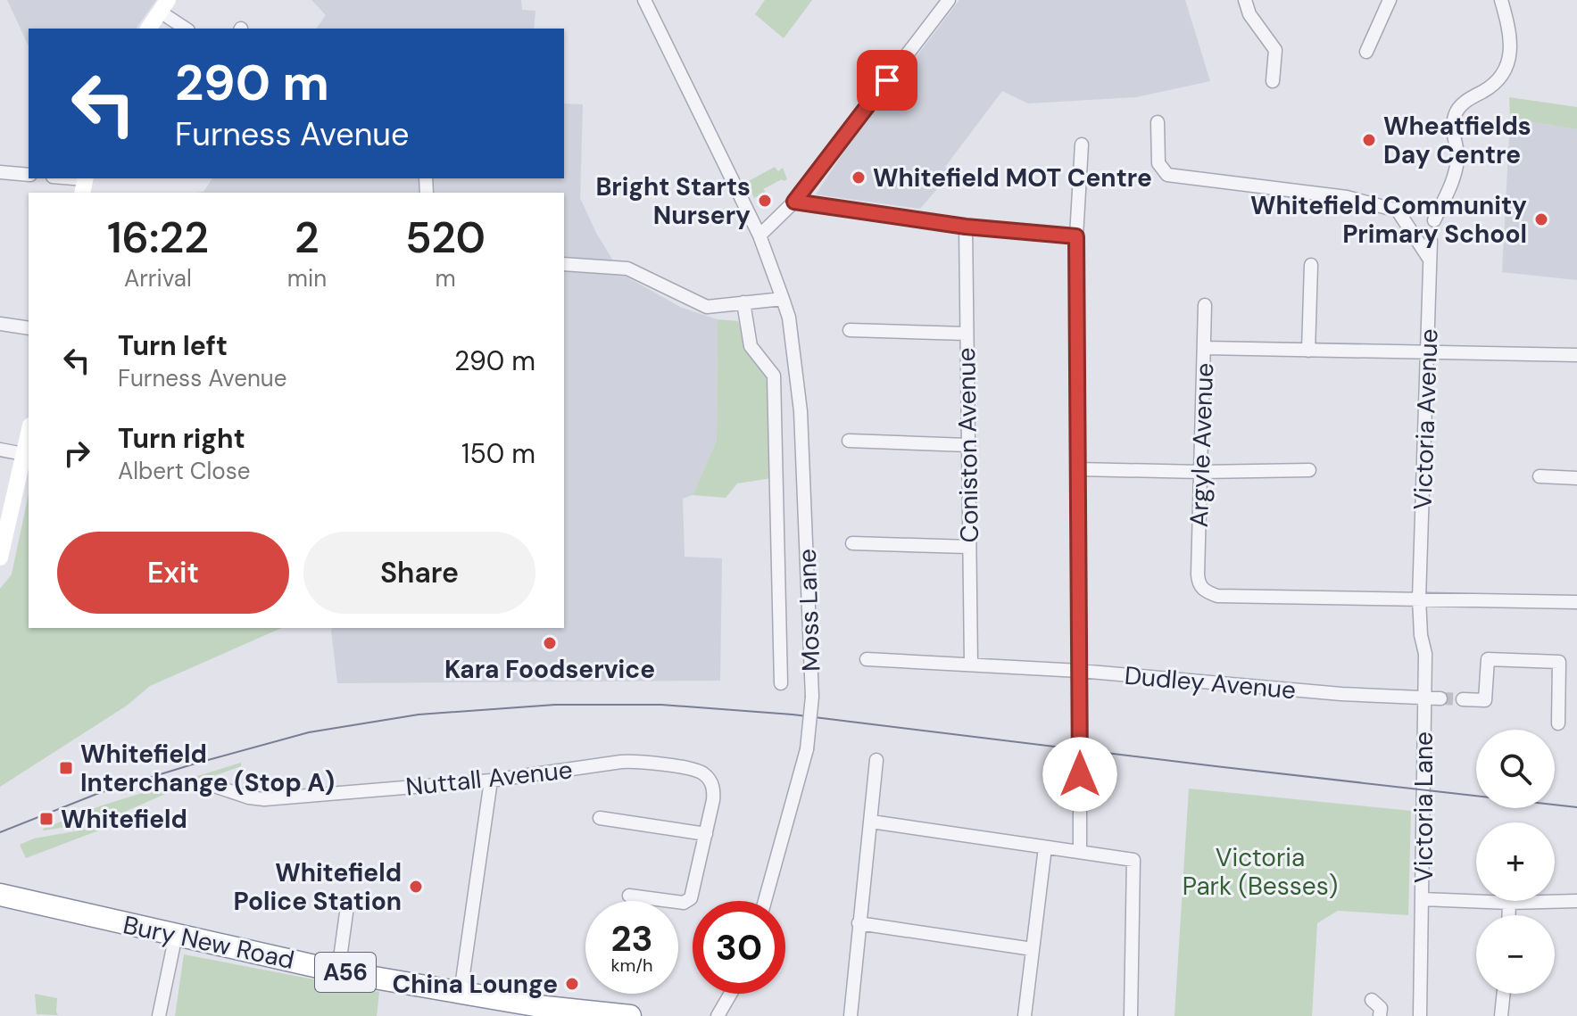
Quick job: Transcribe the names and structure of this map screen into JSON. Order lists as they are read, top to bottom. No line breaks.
{"streets":{"highway":["Bury New Road","A56"],"street":["Victoria Avenue","Coniston Avenue","Argyle Avenue","Moss Lane","Dudley Avenue","Nuttall Avenue","Victoria Lane"]},"crossings":[["Victoria Avenue","Argyle Avenue"],["Victoria Avenue","Victoria Lane"],["Coniston Avenue","Dudley Avenue"],["Argyle Avenue","Victoria Lane"],["Dudley Avenue","Victoria Lane"]],"parks":["Victoria Park (Besses)"],"places":{"other":["Wheatfields Day Centre","Whitefield MOT Centre","Bright Starts Nursery","Whitefield Community Primary School","Kara Foodservice","Whitefield Police Station","China Lounge"],"transit":["Whitefield Interchange (Stop A)","Whitefield"]},"page":{"turn":["290 m","Furness Avenue"],"eta":["16:22","Arrival","2","min","520","m"],"list":[{"name":"Turn left","note":"Furness Avenue","value":"290 m"},{"name":"Turn right","note":"Albert Close","value":"150 m"}],"buttons":["Exit","Share"],"map_buttons":["+","−"],"speed":"23 km/h","limit":"30"}}
